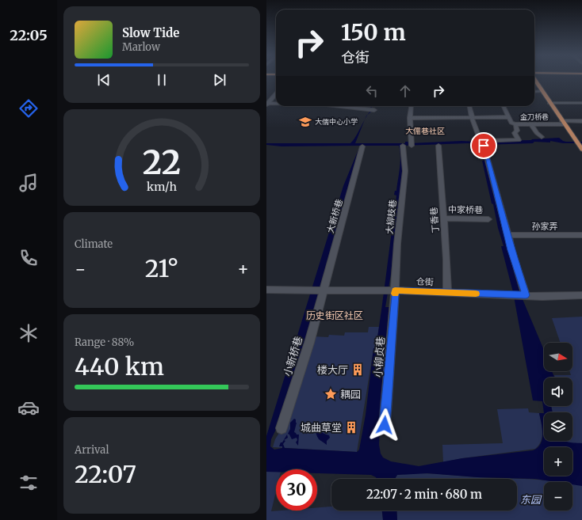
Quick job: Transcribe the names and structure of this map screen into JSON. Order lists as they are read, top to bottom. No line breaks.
{"streets":{"street":["金刀桥巷","中家桥巷","大新桥巷","大柳枝巷","丁香巷","孙家弄","仓街","小新桥巷","小柳贞巷"]},"crossings":[["中家桥巷","丁香巷"],["大新桥巷","仓街"],["大新桥巷","小新桥巷"],["大柳枝巷","仓街"],["大柳枝巷","小柳贞巷"],["丁香巷","仓街"],["仓街","小新桥巷"],["仓街","小柳贞巷"]],"districts":["大儒巷社区","历史街区社区"],"parks":["东园"],"places":{"school or university":["大儒中心小学"],"building":["楼大厅","城曲草堂"],"place":["耦园"]},"north":"right","page":{"tabs":"22:05","turn":["150 m","仓街"],"song":["Slow Tide","Marlow"],"tile":["Climate",["Range · 88%","440 km"],["Arrival","22:07"]],"heat":["−","21°","+"],"map_buttons":["+","−"],"limit":"30","trip":"22:07 · 2 min · 680 m","gauge":["22","km/h"]}}
